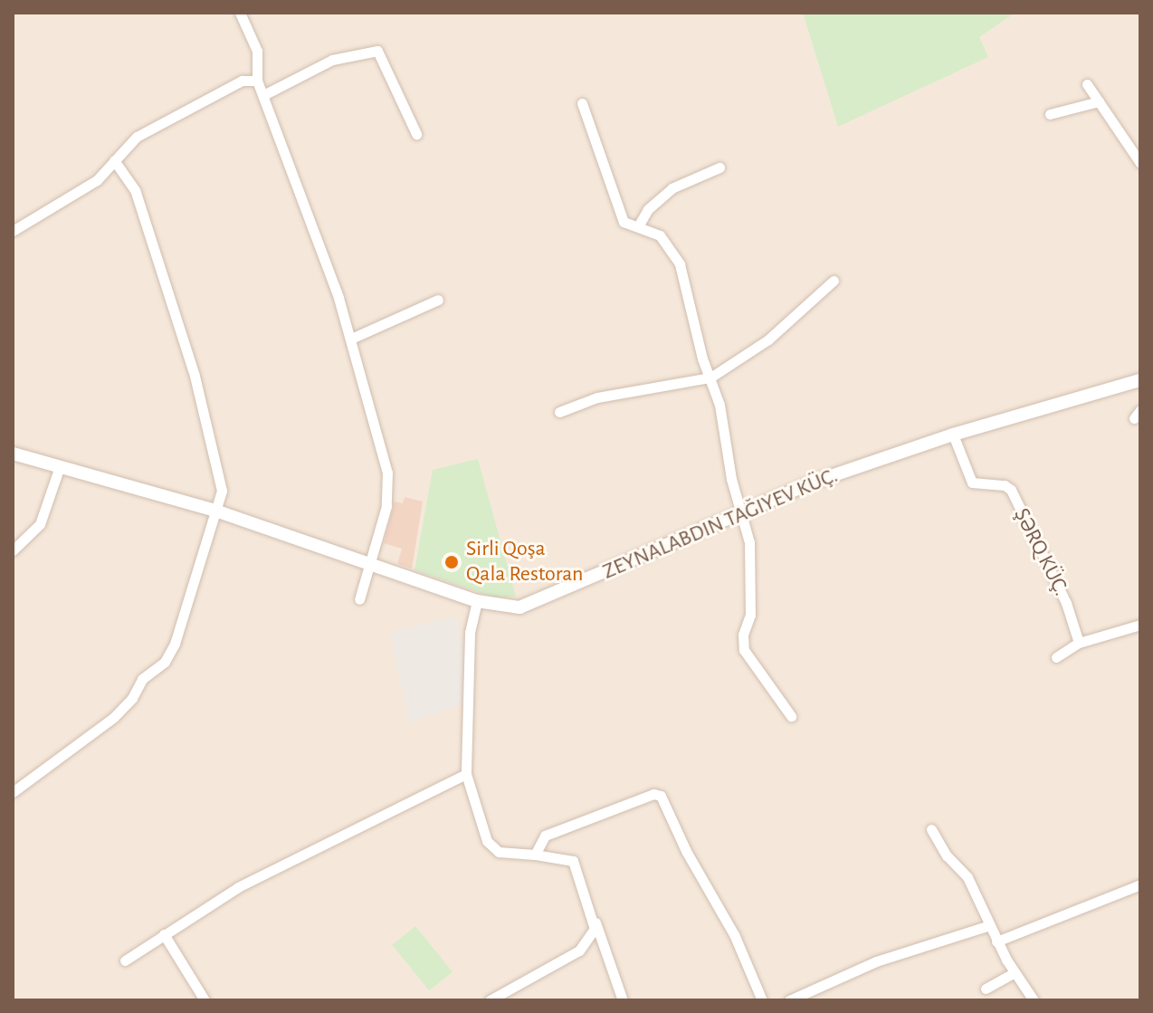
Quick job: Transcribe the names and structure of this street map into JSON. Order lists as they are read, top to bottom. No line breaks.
{"streets":{"street":["ŞƏRQ KÜÇ."]},"places":["Sirli Qoşa Qala Restoran"]}
